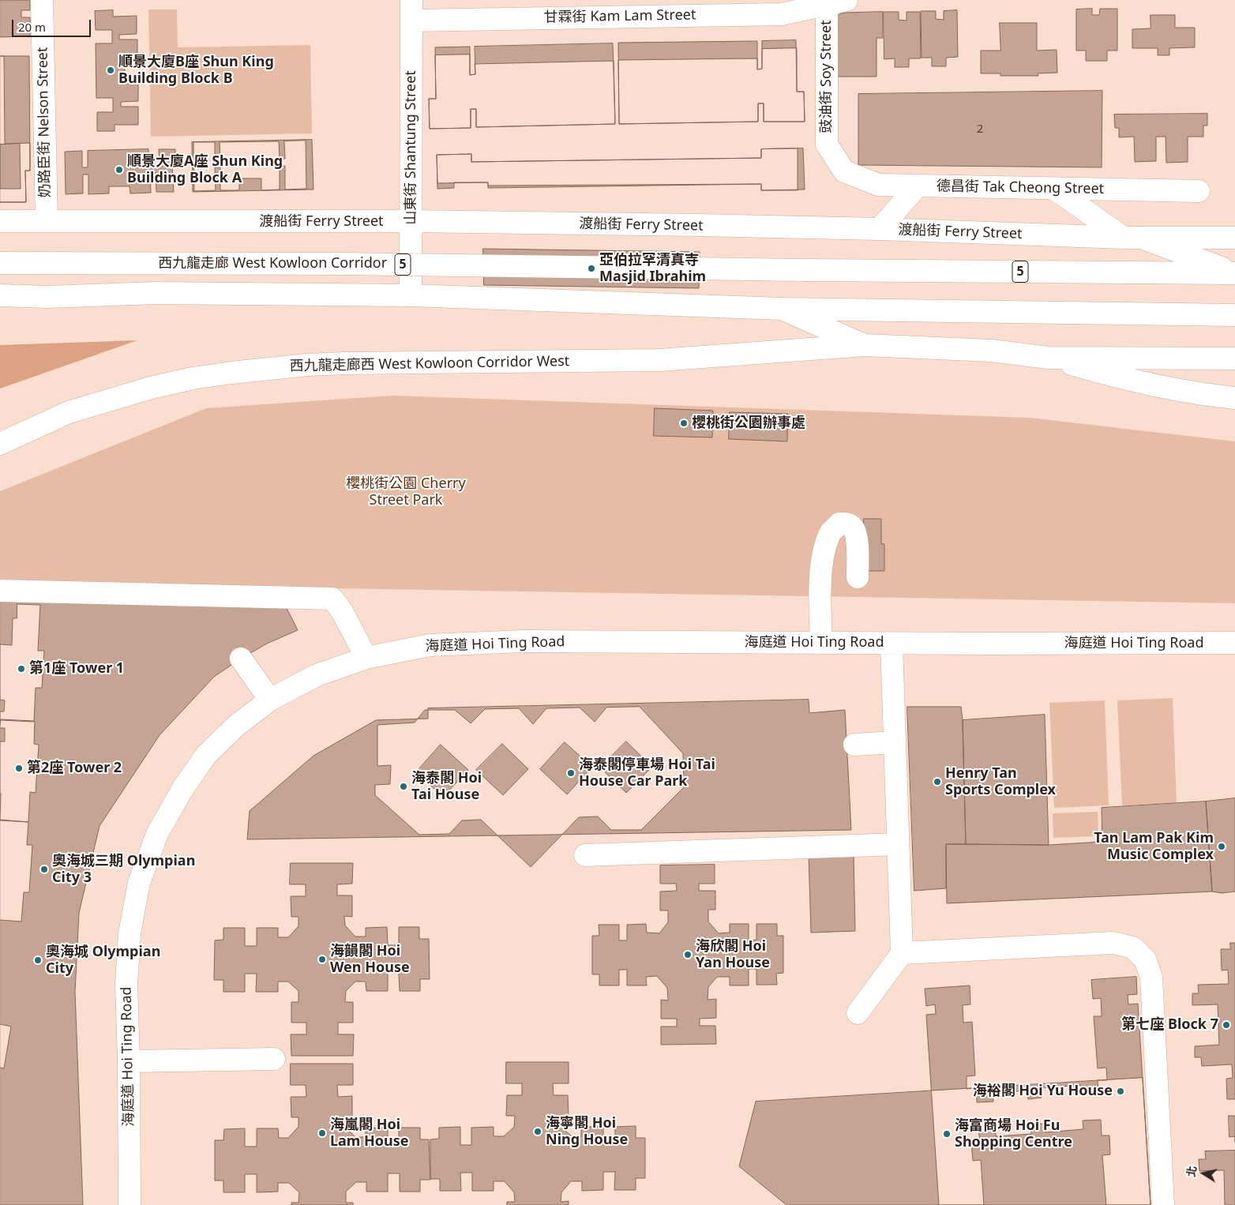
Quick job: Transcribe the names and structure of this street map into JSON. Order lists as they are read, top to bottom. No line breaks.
{"streets":{"main road":["甘霖街 Kam Lam Street","豉油街 Soy Street","奶路臣街 Nelson Street","山東街 Shantung Street","德昌街 Tak Cheong Street","渡船街 Ferry Street","西九龍走廊 West Kowloon Corridor","5","西九龍走廊西 West Kowloon Corridor West","海庭道 Hoi Ting Road"]},"crossings":[["甘霖街 Kam Lam Street","豉油街 Soy Street"],["甘霖街 Kam Lam Street","山東街 Shantung Street"],["豉油街 Soy Street","德昌街 Tak Cheong Street"],["奶路臣街 Nelson Street","渡船街 Ferry Street"],["山東街 Shantung Street","渡船街 Ferry Street"]],"parks":["櫻桃街公園 Cherry Street Park"],"places":["順景大廈B座 Shun King Building Block B","順景大廈A座 Shun King Building Block A","亞伯拉罕清真寺 Masjid Ibrahim","櫻桃街公園辦事處","第1座 Tower 1","第2座 Tower 2","海泰閣停車場 Hoi Tai House Car Park","Henry Tan Sports Complex","海泰閣 Hoi Tai House","Tan Lam Pak Kim Music Complex","奧海城三期 Olympian City 3","海欣閣 Hoi Yan House","海韻閣 Hoi Wen House","奧海城 Olympian City","第七座 Block 7","海裕閣 Hoi Yu House","海寧閣 Hoi Ning House","海嵐閣 Hoi Lam House","海富商場 Hoi Fu Shopping Centre"],"house_numbers":["2"],"scale_bar":"20 m","north":"left"}
